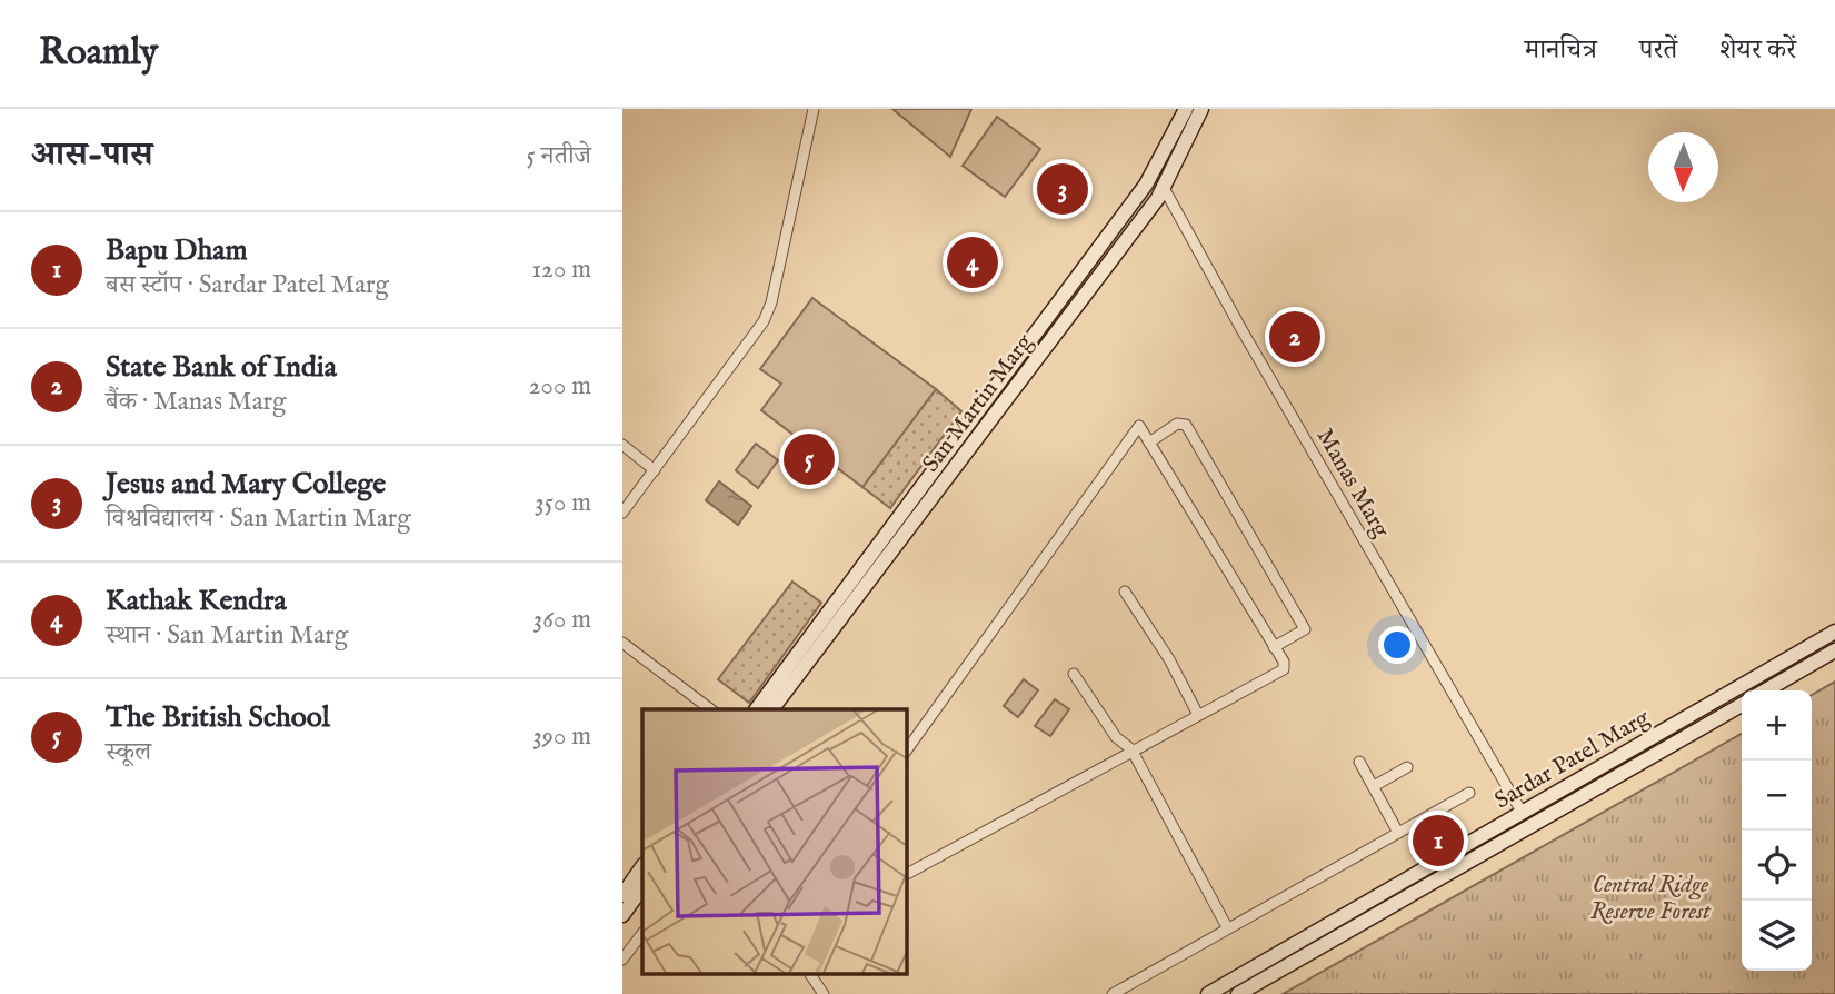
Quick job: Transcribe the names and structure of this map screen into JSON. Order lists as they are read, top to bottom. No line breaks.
{"streets":{"street":["San Martin Marg","Manas Marg","Sardar Patel Marg"]},"crossings":[["San Martin Marg","Manas Marg"],["Manas Marg","Sardar Patel Marg"]],"parks":["Central Ridge Reserve Forest"],"north":"bottom","page":{"header":"Roamly","nav":["मानचित्र","परतें","शेयर करें"],"heading":["आस-पास","5 नतीजे"],"pins":["3","4","2","5","1"],"list":[{"mark":"1","name":"Bapu Dham","note":"बस स्टॉप · Sardar Patel Marg","value":"120 m"},{"mark":"2","name":"State Bank of India","note":"बैंक · Manas Marg","value":"200 m"},{"mark":"3","name":"Jesus and Mary College","note":"विश्वविद्यालय · San Martin Marg","value":"350 m"},{"mark":"4","name":"Kathak Kendra","note":"स्थान · San Martin Marg","value":"360 m"},{"mark":"5","name":"The British School","note":"स्कूल","value":"390 m"}],"map_buttons":["+","−"]}}
